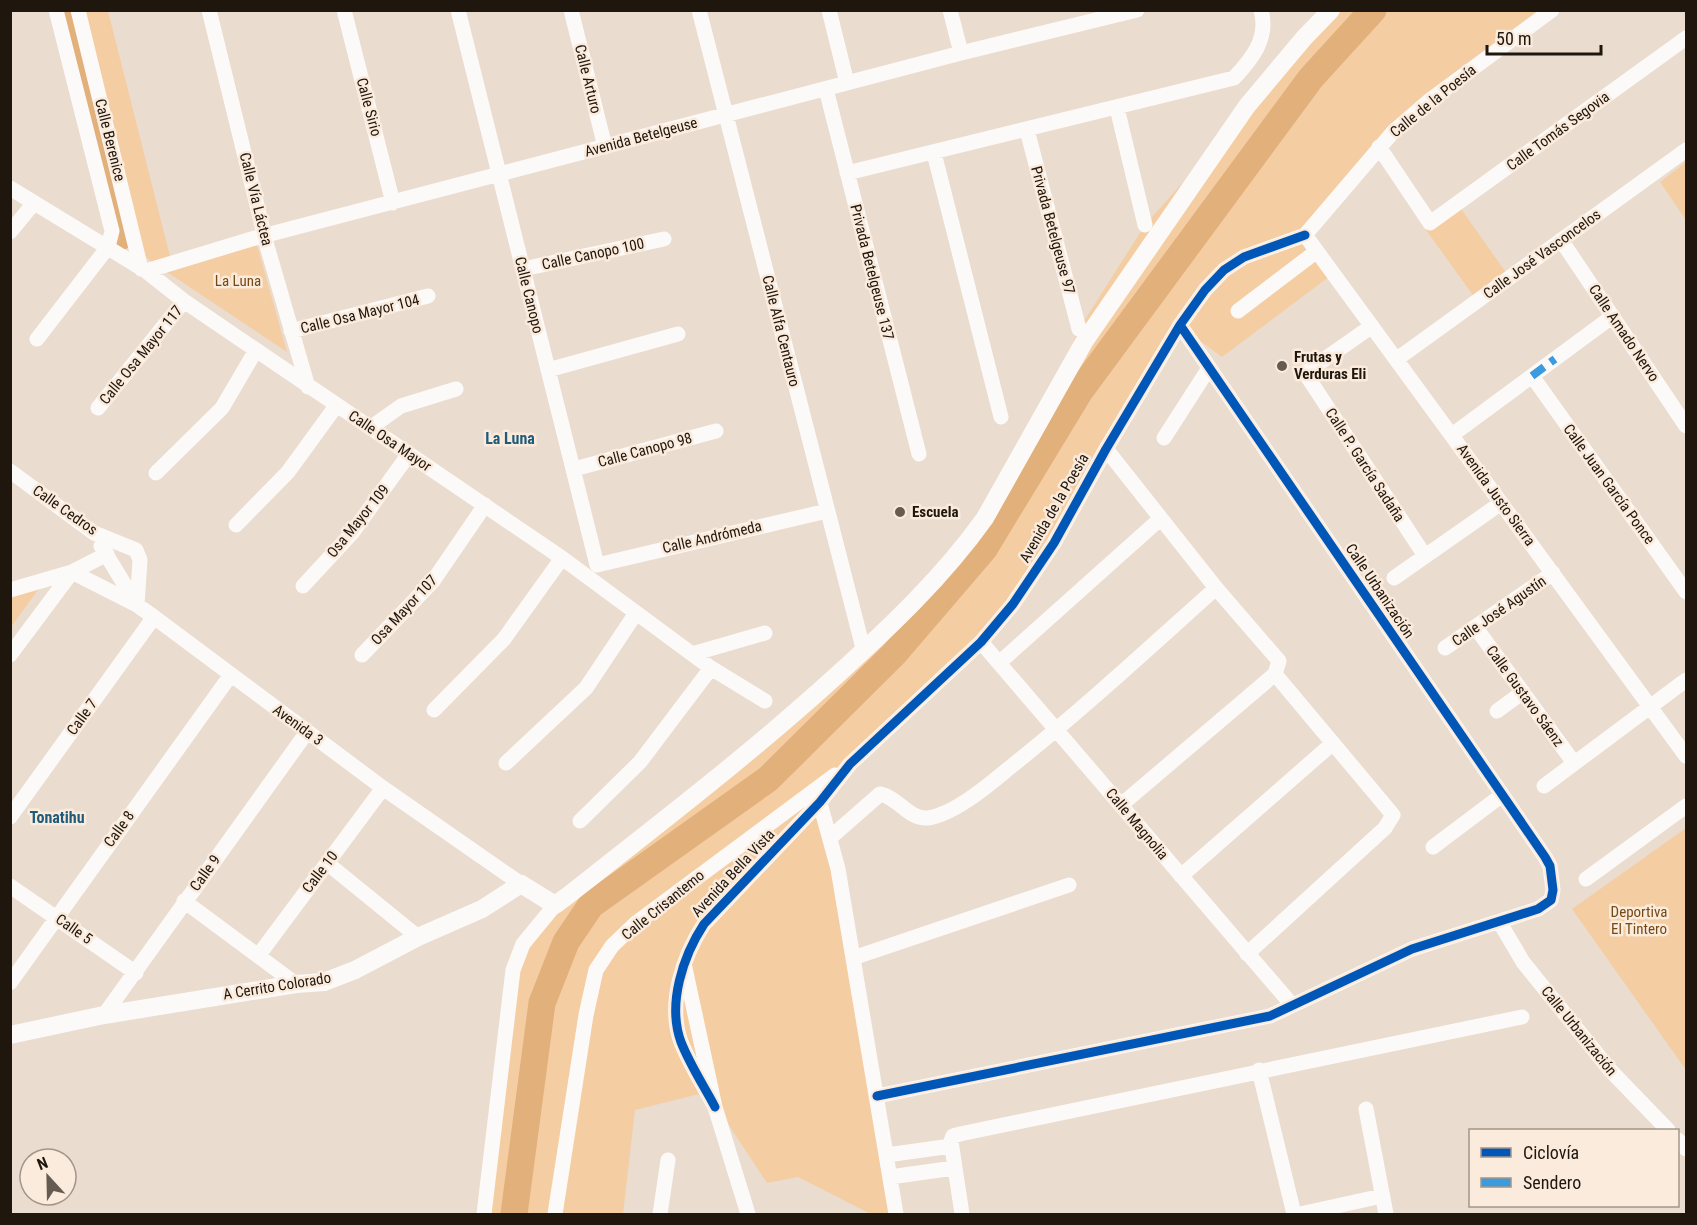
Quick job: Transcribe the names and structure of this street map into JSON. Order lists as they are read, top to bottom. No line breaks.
{"streets":{"main road":["A Cerrito Colorado"],"street":["Calle Arturo","Calle de la Poesía","Calle Sirio","Calle Tomás Segovia","Avenida Betelgeuse","Calle Berenice","Calle Vía Láctea","Privada Betelgeuse 97","Calle Canopo 100","Calle José Vasconcelos","Privada Betelgeuse 137","Calle Canopo","Calle Osa Mayor 104","Calle Alfa Centauro","Calle Amado Nervo","Calle Osa Mayor 117","Calle Osa Mayor","Calle Canopo 98","Calle P. García Sadaña","Calle Juan García Ponce","Avenida Justo Sierra","Avenida de la Poesía","Calle Cedros","Osa Mayor 109","Calle Andrómeda","Calle Urbanización","Osa Mayor 107","Calle José Agustín","Calle Gustavo Sáenz","Calle 7","Avenida 3","Calle Magnolia","Calle 8","Calle 10","Calle 9","Avenida Bella Vista","Calle Crisantemo","Calle 5"]},"crossings":[["Calle Arturo","Avenida Betelgeuse"],["Calle de la Poesía","Calle Tomás Segovia"],["Calle de la Poesía","Avenida Justo Sierra"],["Calle de la Poesía","Avenida de la Poesía"],["Calle Sirio","Avenida Betelgeuse"],["Avenida Betelgeuse","Calle Berenice"],["Avenida Betelgeuse","Calle Vía Láctea"],["Avenida Betelgeuse","Privada Betelgeuse 137"],["Avenida Betelgeuse","Calle Canopo"],["Avenida Betelgeuse","Calle Alfa Centauro"],["Avenida Betelgeuse","Calle Osa Mayor"],["Calle Berenice","Calle Osa Mayor"],["Calle Vía Láctea","Calle Osa Mayor 104"],["Calle Vía Láctea","Calle Osa Mayor"],["Calle Canopo 100","Calle Canopo"],["Calle José Vasconcelos","Calle Amado Nervo"],["Calle José Vasconcelos","Avenida Justo Sierra"],["Calle Canopo","Calle Osa Mayor"],["Calle Canopo","Calle Canopo 98"],["Calle Canopo","Calle Andrómeda"],["Calle Alfa Centauro","Calle Andrómeda"],["Calle Osa Mayor 117","Calle Osa Mayor"],["Calle Osa Mayor","Osa Mayor 109"],["Calle Osa Mayor","Calle Andrómeda"],["Calle Osa Mayor","Osa Mayor 107"],["Calle P. García Sadaña","Avenida Justo Sierra"],["Avenida Justo Sierra","Avenida de la Poesía"],["Avenida Justo Sierra","Calle José Agustín"],["Avenida de la Poesía","Calle Urbanización"],["Avenida de la Poesía","Calle Magnolia"],["Avenida de la Poesía","Avenida Bella Vista"],["Avenida de la Poesía","Calle Crisantemo"],["Calle Cedros","Avenida 3"],["Calle José Agustín","Calle Gustavo Sáenz"],["Calle 7","Avenida 3"],["Avenida 3","Calle 8"],["Avenida 3","Calle 10"],["Avenida 3","Calle 9"],["Avenida 3","A Cerrito Colorado"],["Calle 8","Calle 5"],["Calle 9","Calle 5"],["Calle 9","A Cerrito Colorado"],["Avenida Bella Vista","Calle Crisantemo"]],"districts":["La Luna","Tonatihu"],"parks":["La Luna","Deportiva El Tintero"],"places":["Frutas y Verduras Eli","Escuela"],"legend":["Ciclovía","Sendero"],"scale_bar":"50 m","north":"top"}
